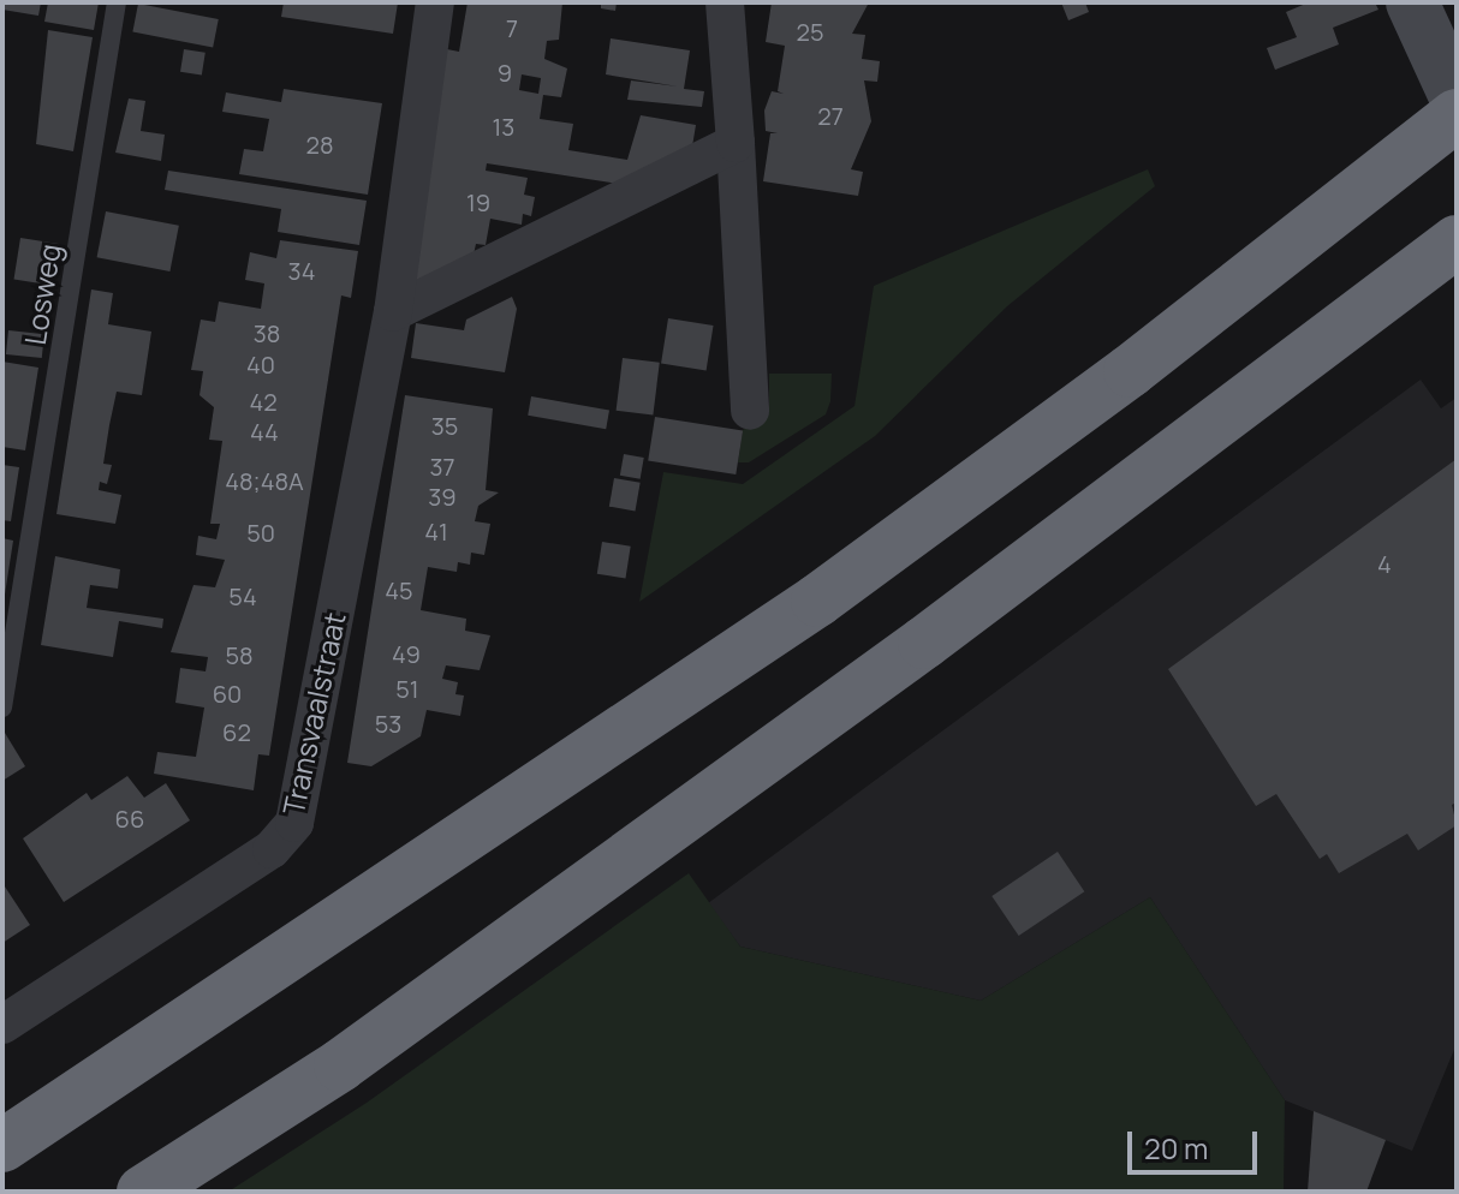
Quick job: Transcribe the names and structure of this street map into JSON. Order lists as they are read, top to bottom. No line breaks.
{"streets":{"street":["Transvaalstraat"],"lane":["Losweg"]},"house_numbers":["7","25","9","27","13","28","19","34","38","40","42","35","44","37","48;48A","39","41","50","4","45","54","49","58","51","60","53","62","66"],"scale_bar":"20 m"}
